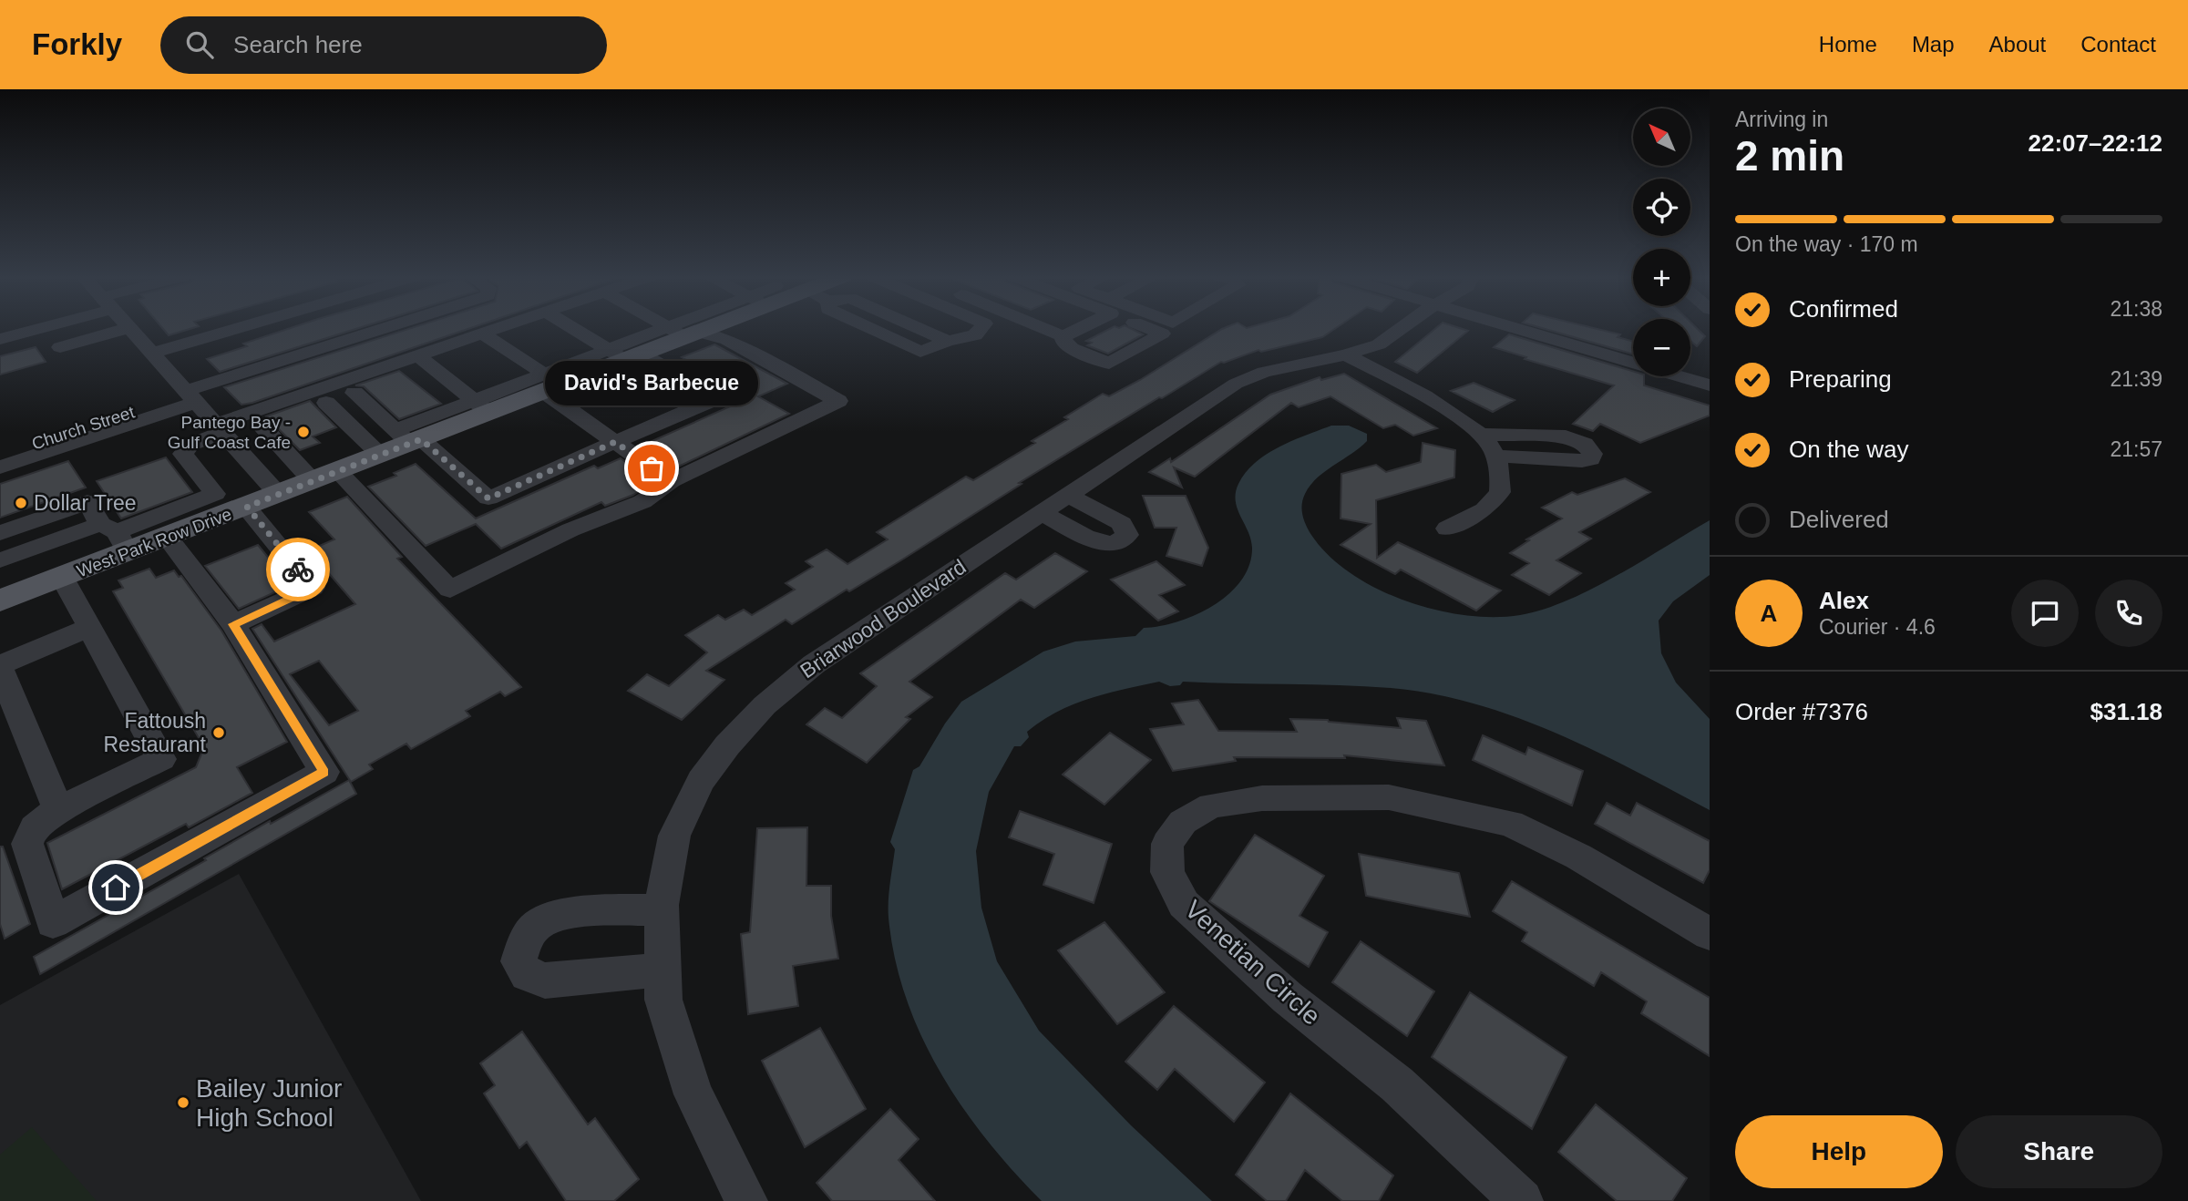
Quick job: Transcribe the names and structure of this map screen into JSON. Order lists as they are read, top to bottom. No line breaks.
{"streets":{"main road":["West Park Row Drive"],"street":["Church Street","Briarwood Boulevard","Venetian Circle"]},"places":["Pantego Bay - Gulf Coast Cafe","David's Barbecue","Dollar Tree","Fattoush Restaurant","Bailey Junior High School"],"north":"top left","page":{"header":"Forkly","search":"Search here","nav":["Home","Map","About","Contact"],"heading":["2 min","Arriving in","22:07–22:12"],"panel":["Alex","Courier · 4.6","Order #7376","$31.18"],"map_buttons":["+","−"],"bar":"On the way · 170 m","list":[["Confirmed","21:38"],["Preparing","21:39"],["On the way","21:57"],"Delivered"],"bubble":"David's Barbecue","round":"A","buttons":["Help","Share"]}}
